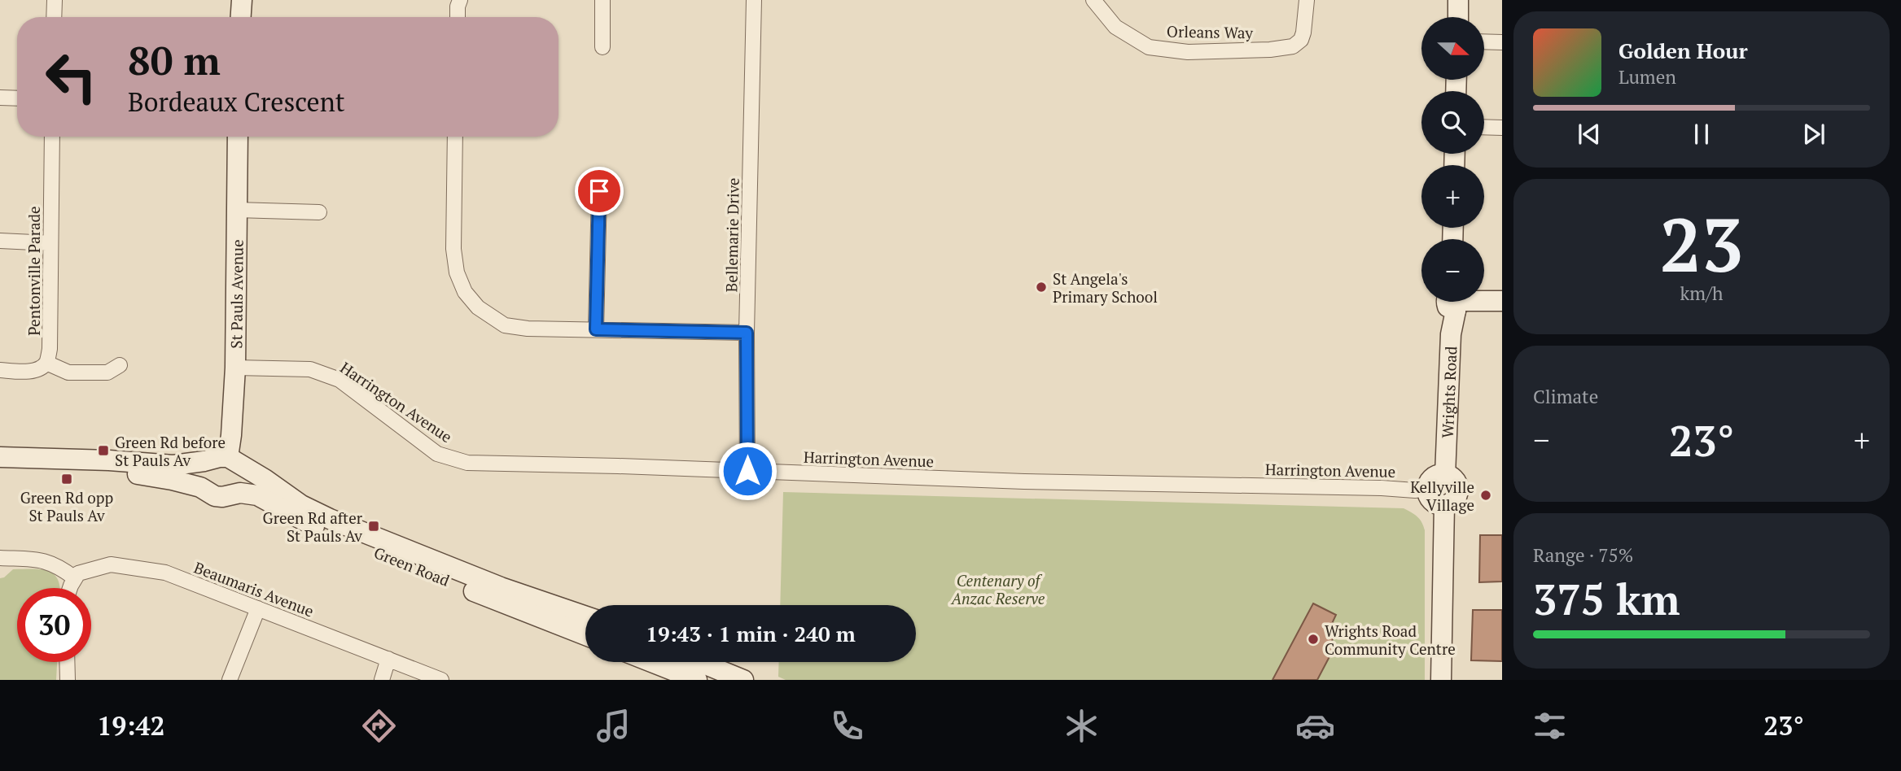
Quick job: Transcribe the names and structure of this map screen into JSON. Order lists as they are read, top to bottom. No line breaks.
{"streets":{"main road":["St Pauls Avenue","Wrights Road","Green Road"],"street":["Orleans Way","Bellemarie Drive","Pentonville Parade","Harrington Avenue","Beaumaris Avenue"]},"crossings":[["Bellemarie Drive","Harrington Avenue"],["St Pauls Avenue","Harrington Avenue"],["St Pauls Avenue","Green Road"],["Wrights Road","Harrington Avenue"]],"parks":["Centenary of Anzac Reserve"],"places":{"other":["St Angela's Primary School","Kellyville Village","Wrights Road Community Centre"],"transit":["Green Rd before St Pauls Av","Green Rd opp St Pauls Av","Green Rd after St Pauls Av"]},"north":"right","page":{"map_buttons":["+","−"],"turn":["80 m","Bordeaux Crescent"],"song":["Golden Hour","Lumen"],"tile":[["23","km/h"],"Climate",["Range · 75%","375 km"]],"heat":["−","23°","+"],"limit":"30","trip":"19:43 · 1 min · 240 m","tabs":["19:42","23°"]}}
